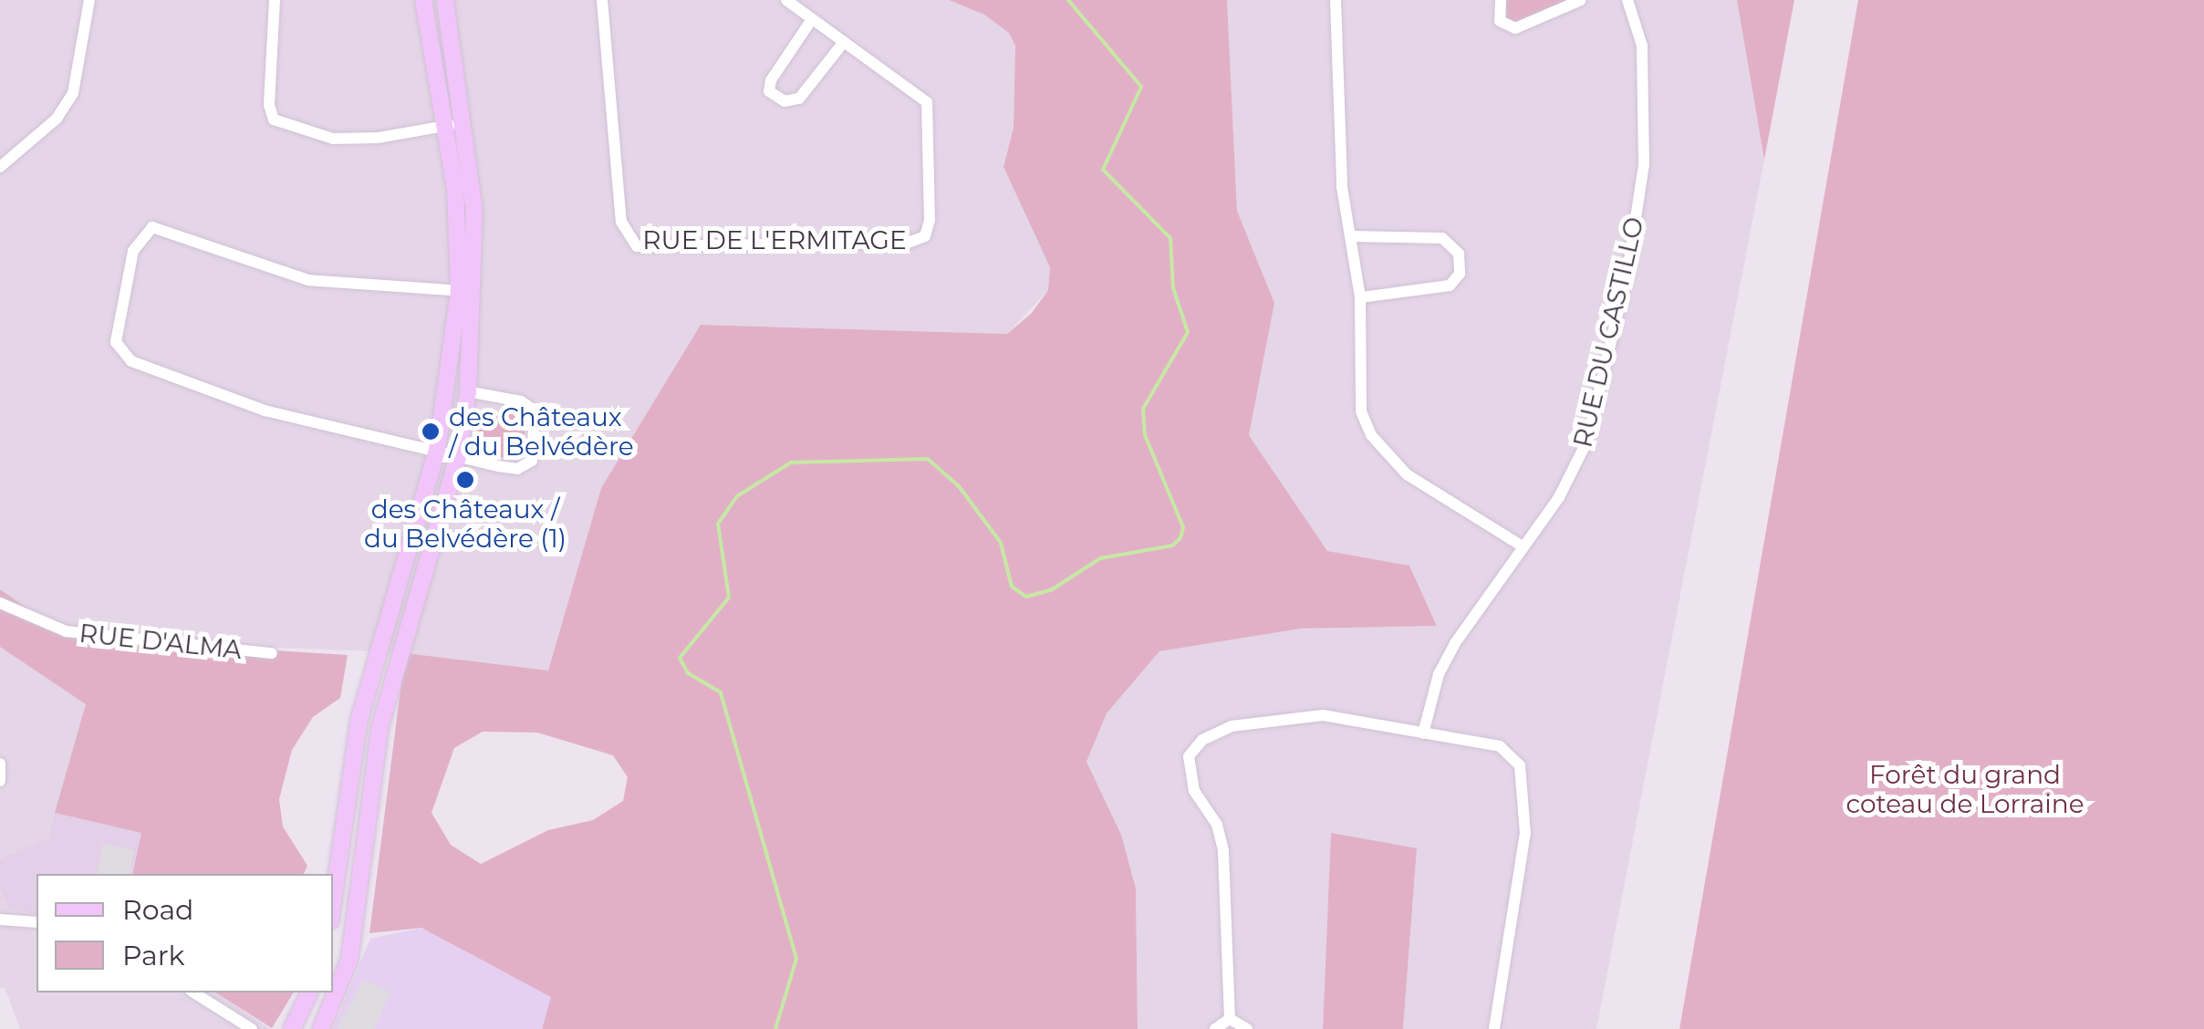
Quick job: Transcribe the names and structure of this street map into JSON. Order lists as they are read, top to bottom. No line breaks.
{"streets":{"street":["RUE DE L'ERMITAGE","RUE DU CASTILLO","RUE D'ALMA"]},"parks":["Forêt du grand coteau de Lorraine"],"places":["des Châteaux / du Belvédère","des Châteaux / du Belvédère (1)"],"legend":["Road","Park"]}
